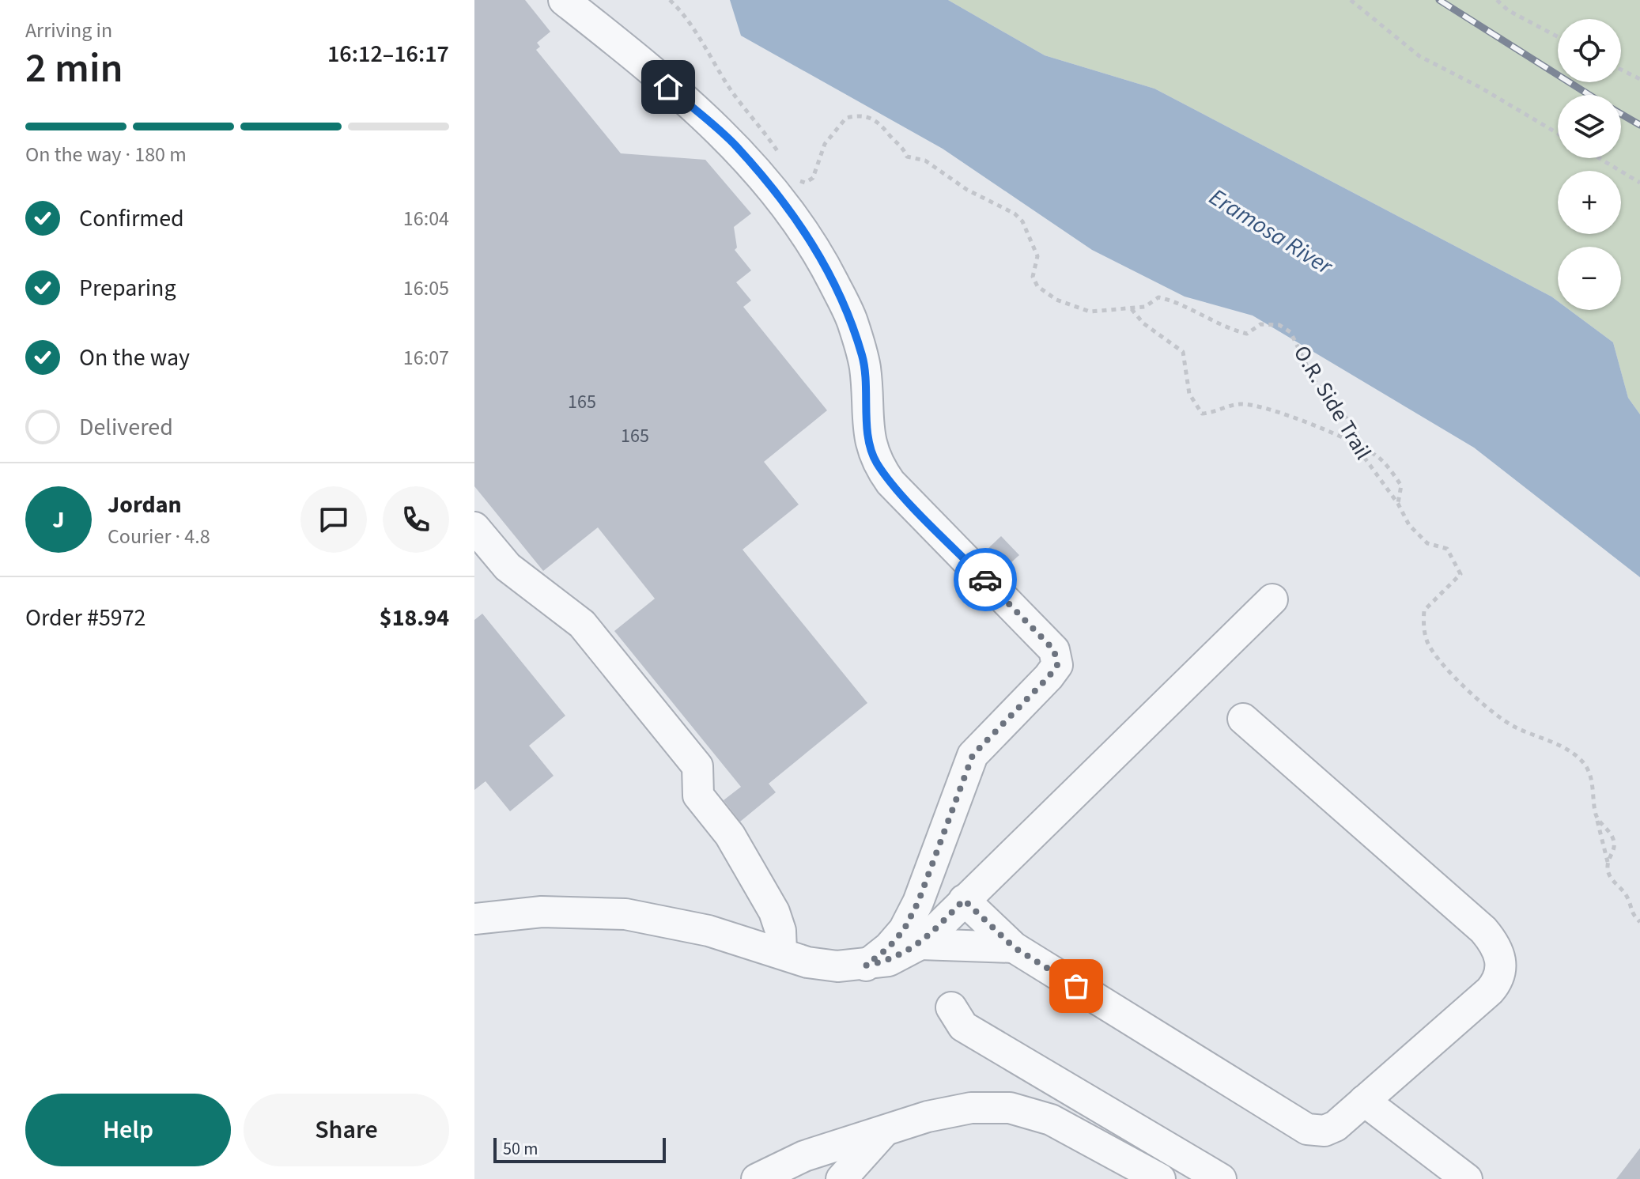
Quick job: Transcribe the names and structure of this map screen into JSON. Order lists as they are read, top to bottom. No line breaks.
{"streets":{"path":["O.R. Side Trail"]},"water":["Eramosa River"],"house_numbers":["165","165"],"scale_bar":"50 m","page":{"heading":["2 min","Arriving in","16:12–16:17"],"panel":["Jordan","Courier · 4.8","Order #5972","$18.94"],"map_buttons":["+","−"],"bar":"On the way · 180 m","list":[["Confirmed","16:04"],["Preparing","16:05"],["On the way","16:07"],"Delivered"],"round":"J","buttons":["Help","Share"],"scale":"50 m"}}
